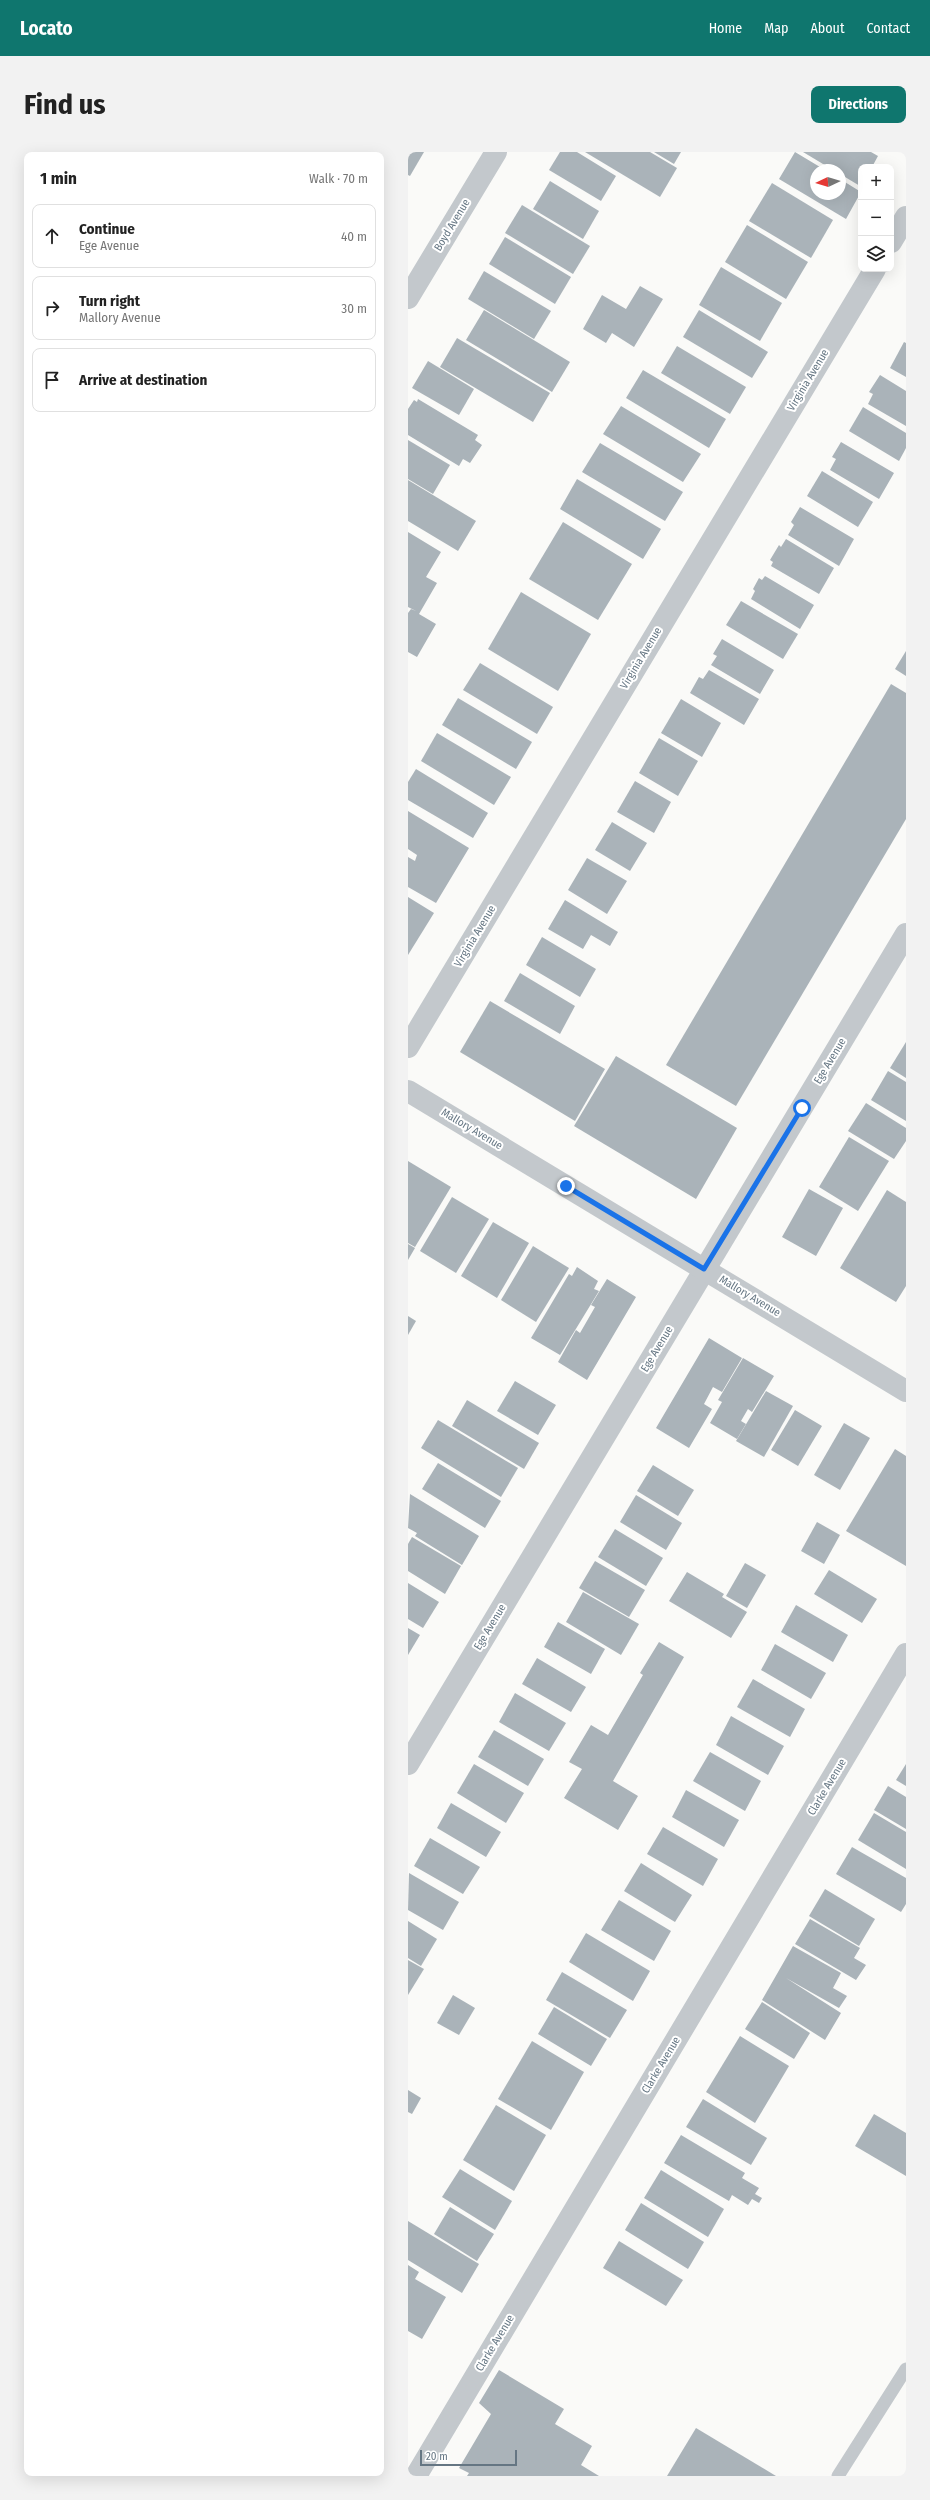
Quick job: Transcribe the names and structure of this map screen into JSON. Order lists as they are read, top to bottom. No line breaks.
{"streets":{"street":["Boyd Avenue","Virginia Avenue","Ege Avenue","Mallory Avenue","Clarke Avenue"]},"crossings":[["Ege Avenue","Mallory Avenue"]],"scale_bar":"20 m","north":"left","page":{"header":"Locato","nav":["Home","Map","About","Contact"],"buttons":"Directions","title":"Find us","heading":["1 min","Walk · 70 m"],"map_buttons":["+","−"],"list":[["Continue","Ege Avenue","40 m"],["Turn right","Mallory Avenue","30 m"],"Arrive at destination"],"scale":"20 m"}}
